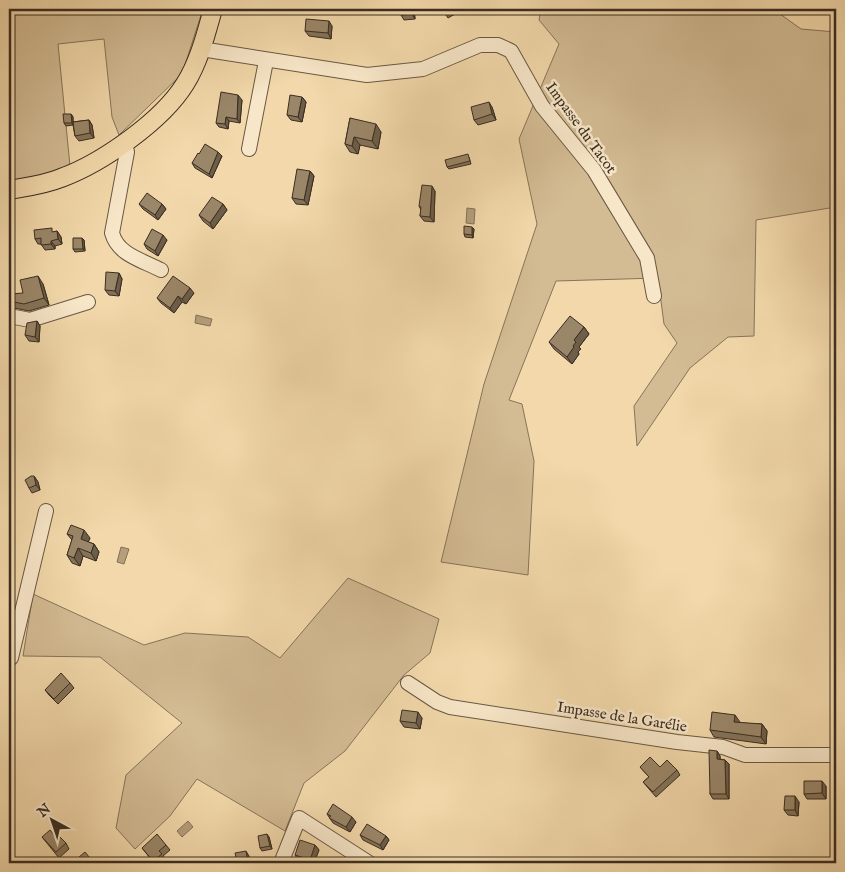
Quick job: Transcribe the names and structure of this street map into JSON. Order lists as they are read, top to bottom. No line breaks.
{"streets":{"street":["Impasse du Tacot","Impasse de la Garélie"]},"north":"top left"}
